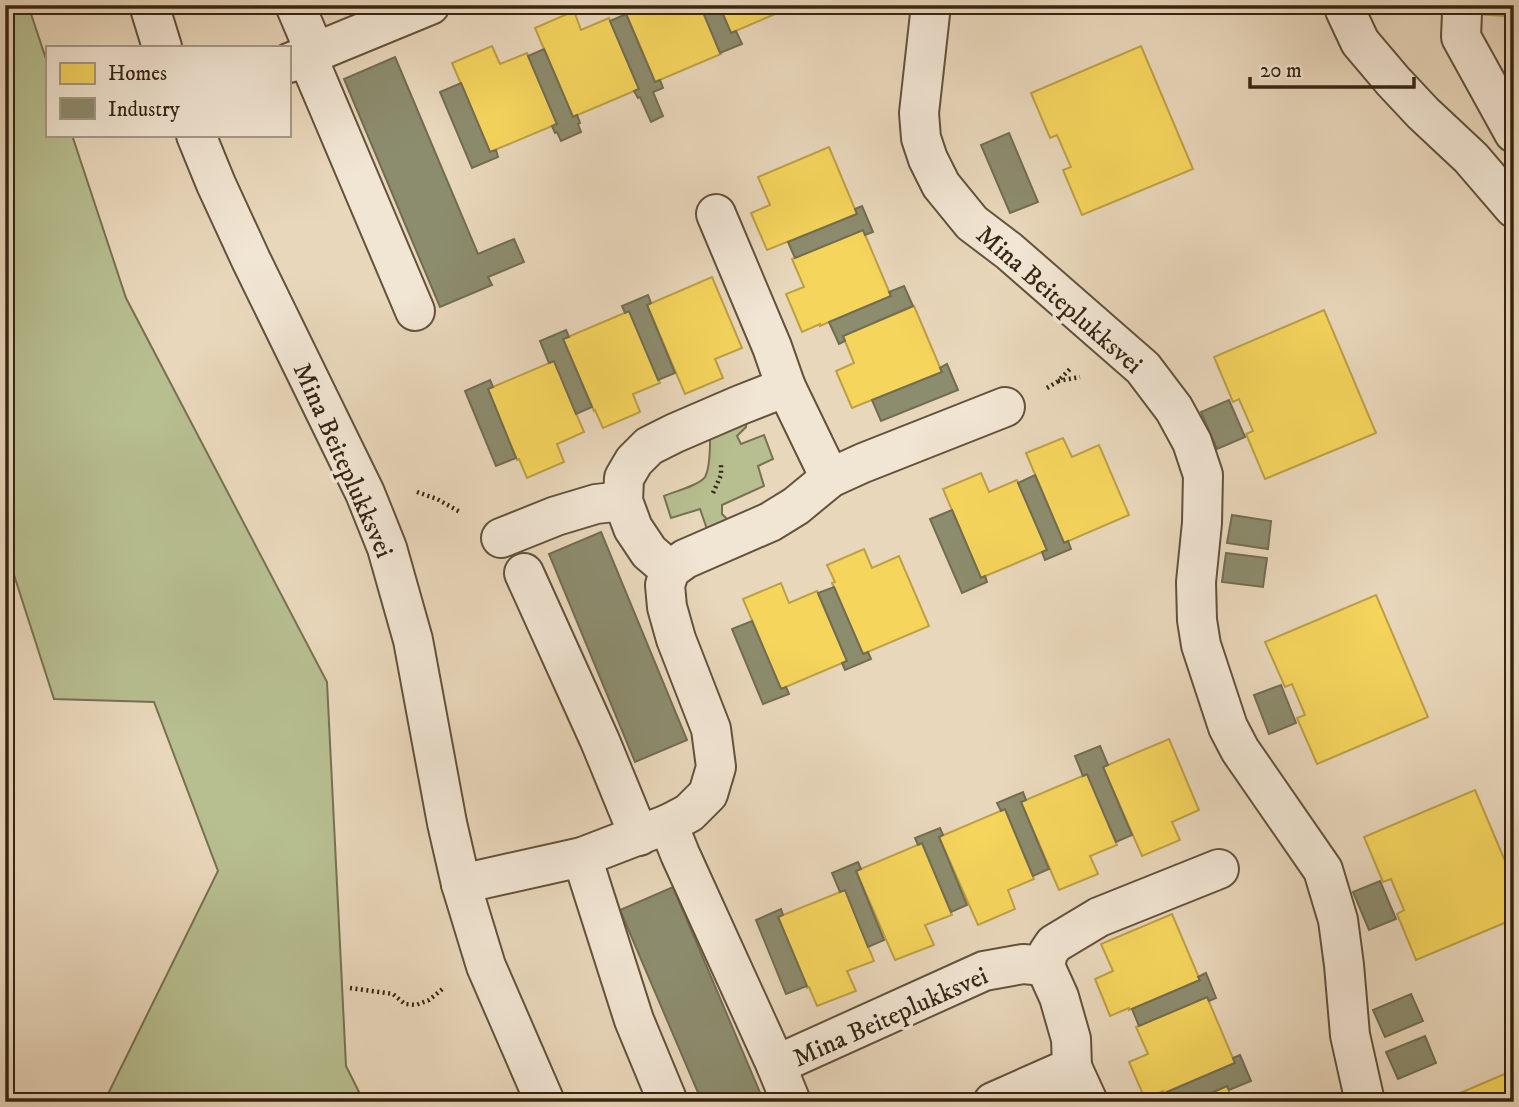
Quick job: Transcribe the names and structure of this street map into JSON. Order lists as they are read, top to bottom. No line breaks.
{"streets":{"street":["Mina Beiteplukksvei"]},"legend":["Homes","Industry"],"scale_bar":"20 m"}
